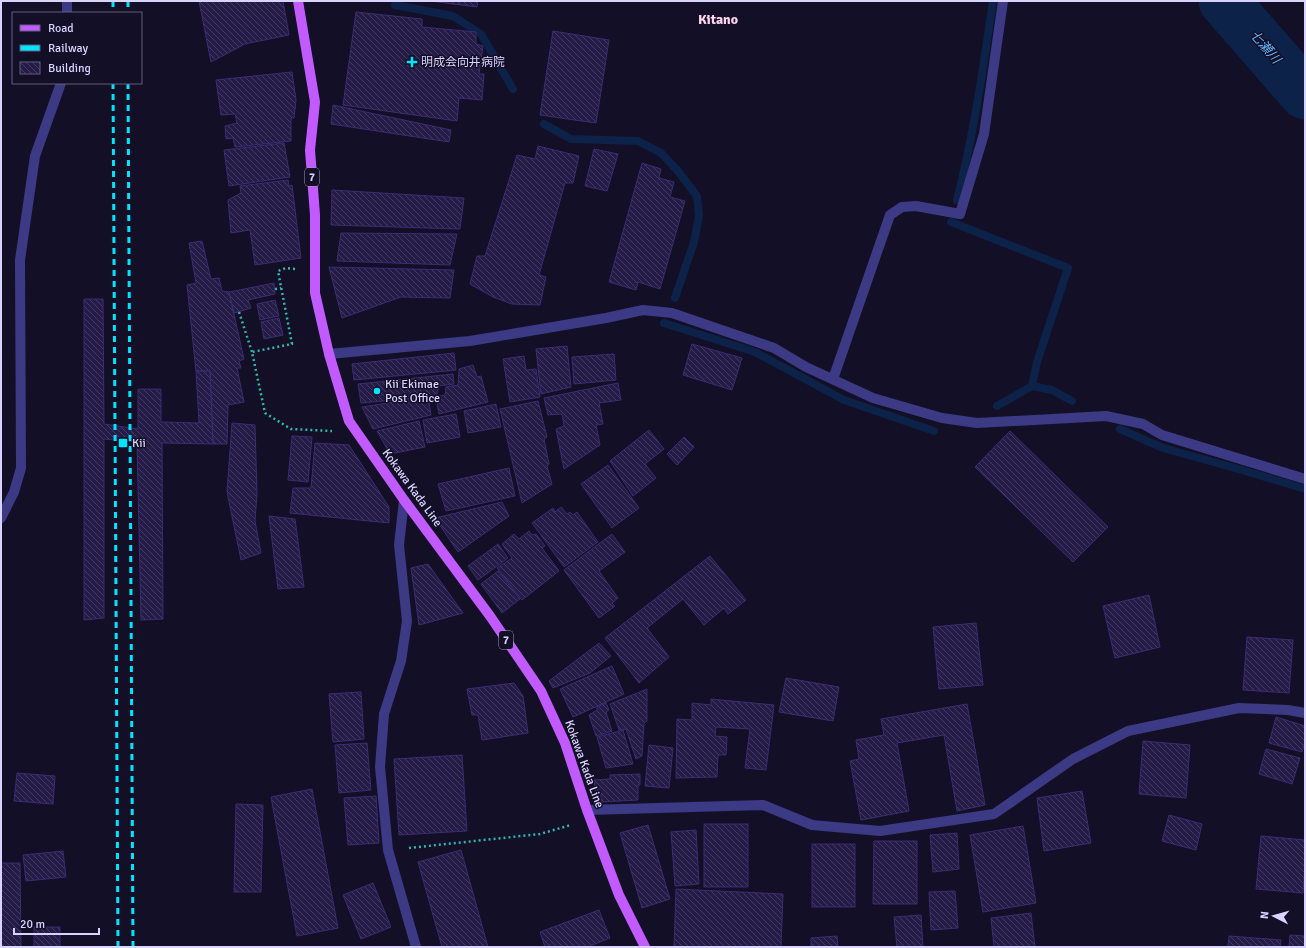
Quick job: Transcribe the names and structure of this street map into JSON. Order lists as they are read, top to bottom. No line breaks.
{"streets":{"main road":["7","Kokawa Kada Line"]},"districts":["Kitano"],"water":["七瀬川"],"places":{"health":["明成会向井病院"],"other":["Kii Ekimae Post Office"],"transit":["Kii"]},"legend":["Road","Railway","Building"],"scale_bar":"20 m","north":"left"}
